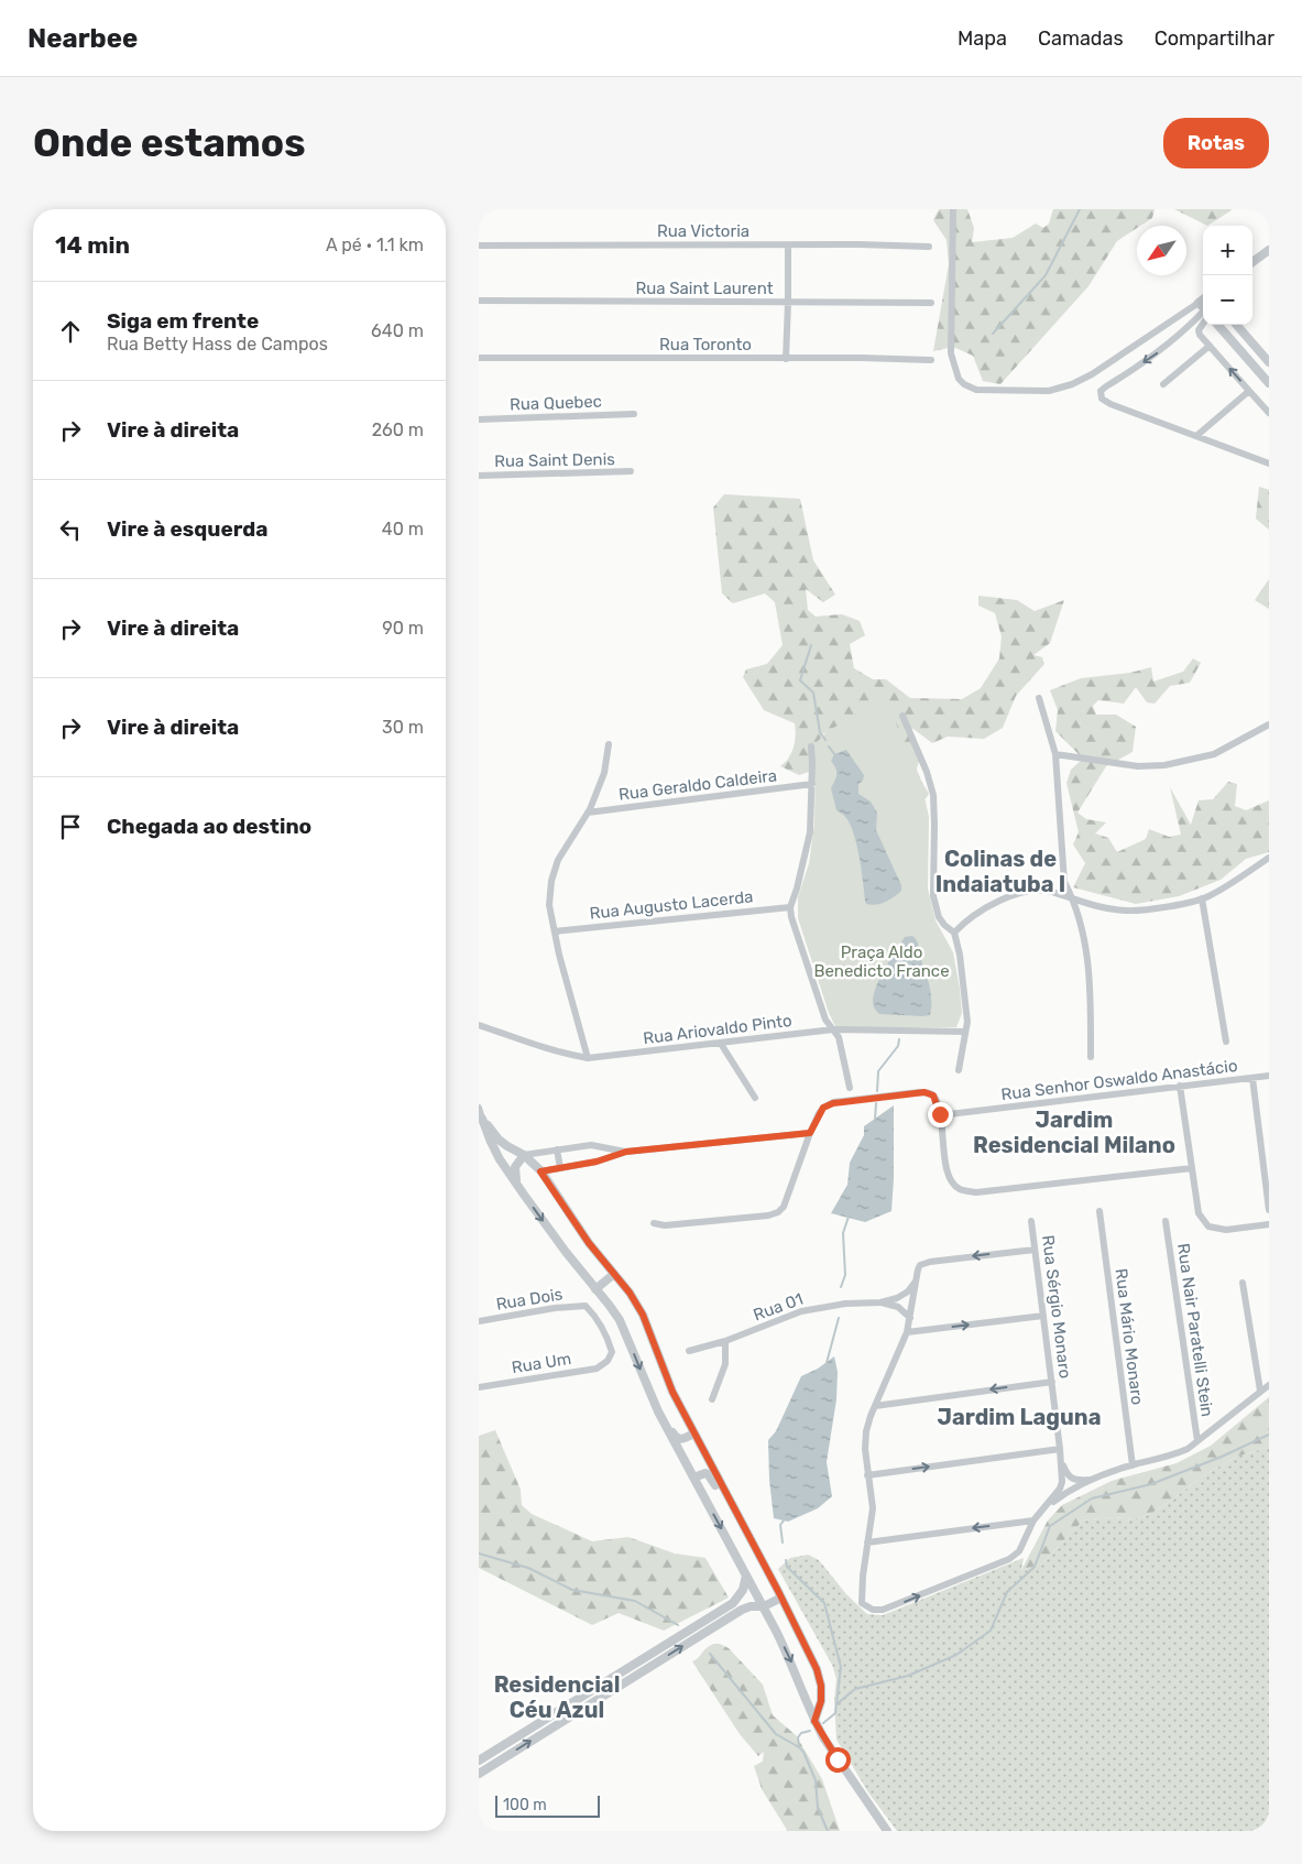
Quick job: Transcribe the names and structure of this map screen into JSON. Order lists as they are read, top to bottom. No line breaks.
{"streets":{"street":["Rua Victoria","Rua Saint Laurent","Rua Toronto","Rua Quebec","Rua Saint Denis","Rua Geraldo Caldeira","Rua Augusto Lacerda","Rua Ariovaldo Pinto","Rua Senhor Oswaldo Anastácio","Rua Dois","Rua 01","Rua Sérgio Monaro","Rua Nair Paratelli Stein","Rua Mário Monaro","Rua Um"]},"crossings":[["Rua Dois","Rua Um"]],"districts":["Colinas de Indaiatuba I","Jardim Residencial Milano","Jardim Laguna","Residencial Céu Azul"],"parks":["Praça Aldo Benedicto France"],"scale_bar":"100 m","north":"bottom left","page":{"header":"Nearbee","nav":["Mapa","Camadas","Compartilhar"],"buttons":"Rotas","title":"Onde estamos","heading":["14 min","A pé · 1.1 km"],"map_buttons":["+","−"],"list":[["Siga em frente","Rua Betty Hass de Campos","640 m"],["Vire à direita","260 m"],["Vire à esquerda","40 m"],["Vire à direita","90 m"],["Vire à direita","30 m"],"Chegada ao destino"],"scale":"100 m"}}
